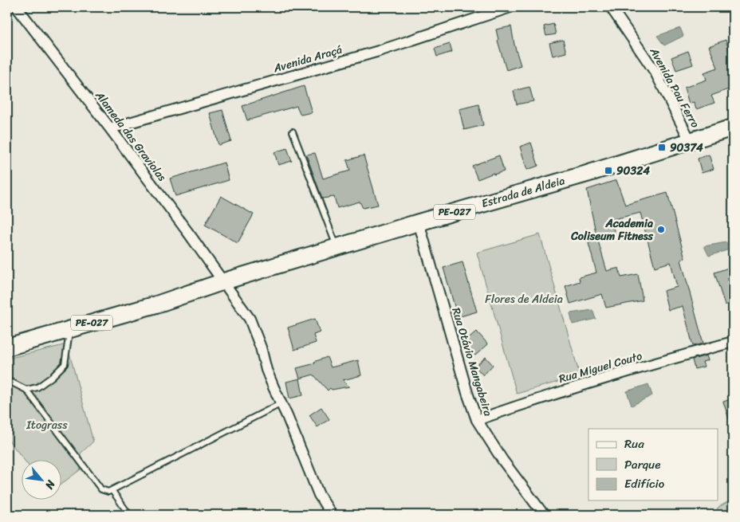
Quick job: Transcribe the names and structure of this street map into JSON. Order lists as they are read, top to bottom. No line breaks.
{"streets":{"main road":["Estrada de Aldeia","PE-027"],"street":["Avenida Araçá","Avenida Pau Ferro","Alameda das Graviolas","Rua Otávio Mangabeira","Rua Miguel Couto"]},"crossings":[["Avenida Araçá","Alameda das Graviolas"],["Avenida Pau Ferro","Estrada de Aldeia"],["Alameda das Graviolas","Estrada de Aldeia"],["Estrada de Aldeia","PE-027"],["Estrada de Aldeia","Rua Otávio Mangabeira"],["Rua Otávio Mangabeira","Rua Miguel Couto"]],"parks":["Flores de Aldeia","Itograss"],"places":{"transit":["90374","90324"],"other":["Academia Coliseum Fitness"]},"legend":["Rua","Parque","Edifício"],"north":"bottom right"}
